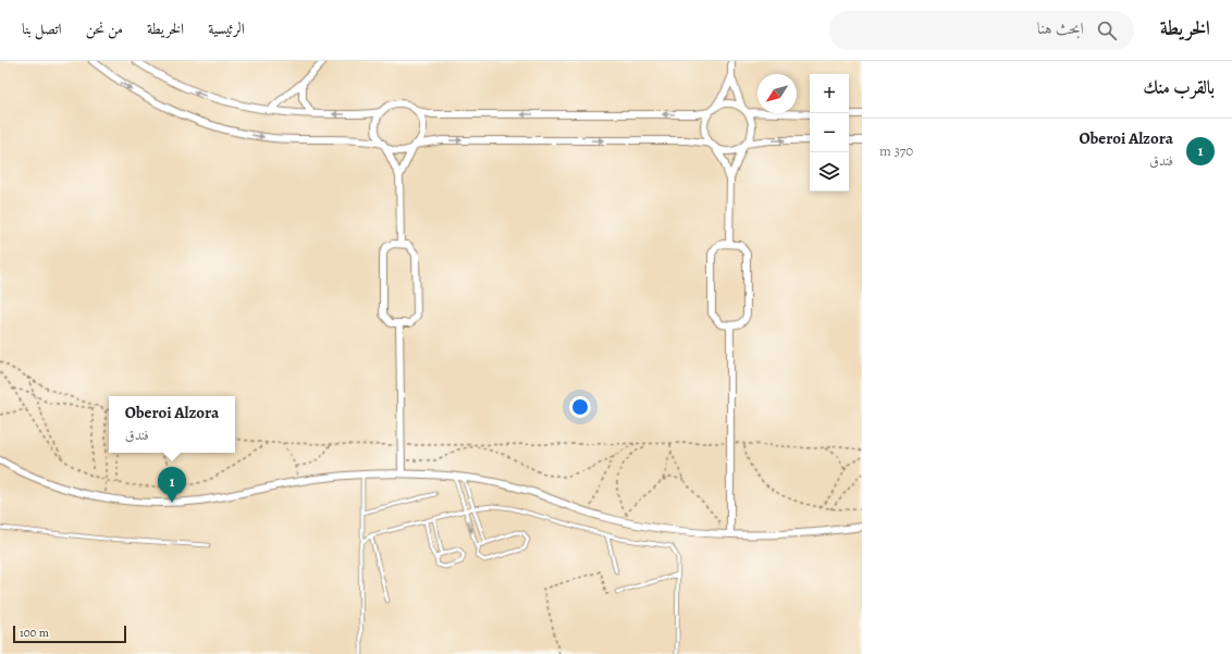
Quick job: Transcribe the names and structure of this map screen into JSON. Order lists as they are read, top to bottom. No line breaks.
{"scale_bar":"100 m","north":"bottom left","page":{"header":"الخريطة","search":"ابحث هنا","nav":["الرئيسية","الخريطة","من نحن","اتصل بنا"],"heading":"بالقرب منك","map_buttons":["+","−"],"list":[{"mark":"1","name":"Oberoi Alzora","note":"فندق","value":"370 m"}],"popup":["Oberoi Alzora","فندق"],"pins":"1","scale":"100 m"}}
